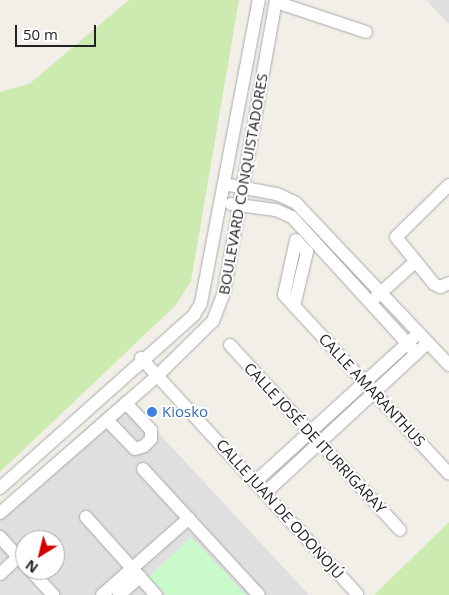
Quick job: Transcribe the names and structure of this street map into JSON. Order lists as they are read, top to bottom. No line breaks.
{"streets":{"street":["BOULEVARD CONQUISTADORES","CALLE AMARANTHUS","CALLE JOSÉ DE ITURRIGARAY","CALLE JUAN DE ODONOJÚ"]},"crossings":[["BOULEVARD CONQUISTADORES","CALLE JUAN DE ODONOJÚ"]],"places":["Kiosko"],"scale_bar":"50 m","north":"bottom left"}
